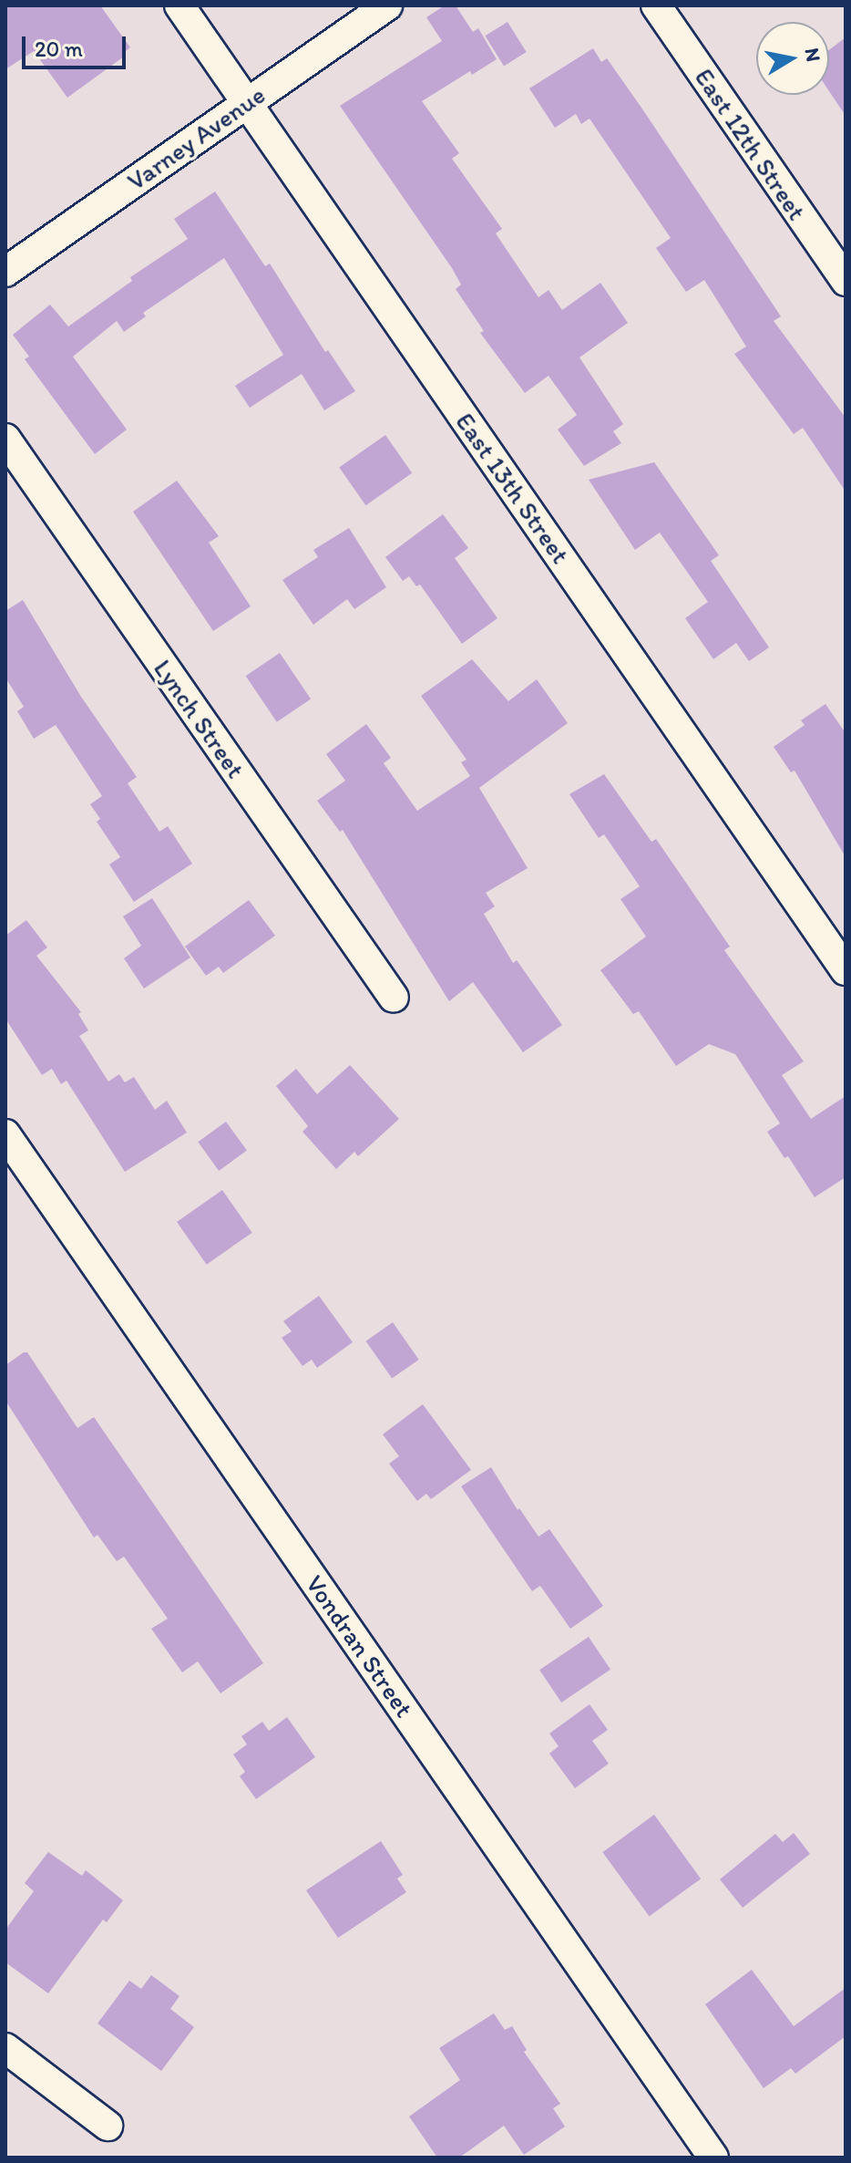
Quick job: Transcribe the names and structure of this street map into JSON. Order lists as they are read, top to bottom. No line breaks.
{"streets":{"street":["Varney Avenue","East 12th Street","East 13th Street","Lynch Street","Vondran Street"]},"crossings":[["Varney Avenue","East 13th Street"]],"scale_bar":"20 m","north":"right"}
